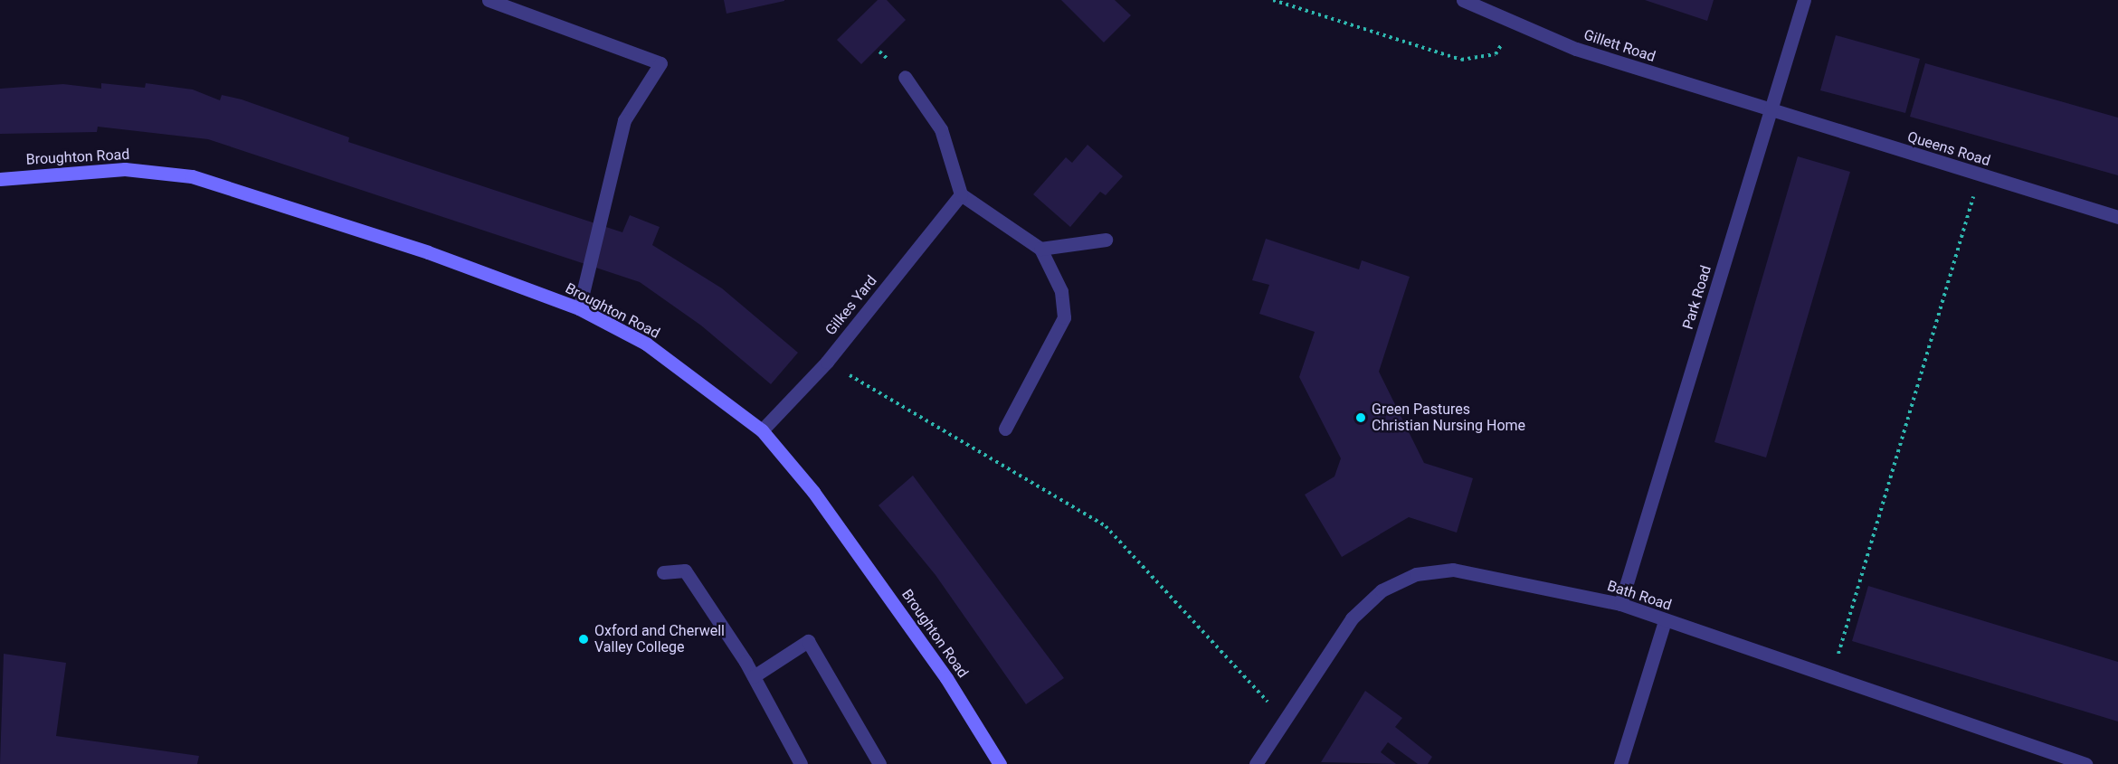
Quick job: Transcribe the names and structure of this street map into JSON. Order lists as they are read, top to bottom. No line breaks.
{"streets":{"main road":["Broughton Road"],"street":["Gillett Road","Queens Road","Park Road","Gilkes Yard","Bath Road"]},"crossings":[["Gillett Road","Queens Road"],["Gillett Road","Park Road"],["Queens Road","Park Road"],["Broughton Road","Gilkes Yard"],["Park Road","Bath Road"]],"places":["Green Pastures Christian Nursing Home","Oxford and Cherwell Valley College"]}
